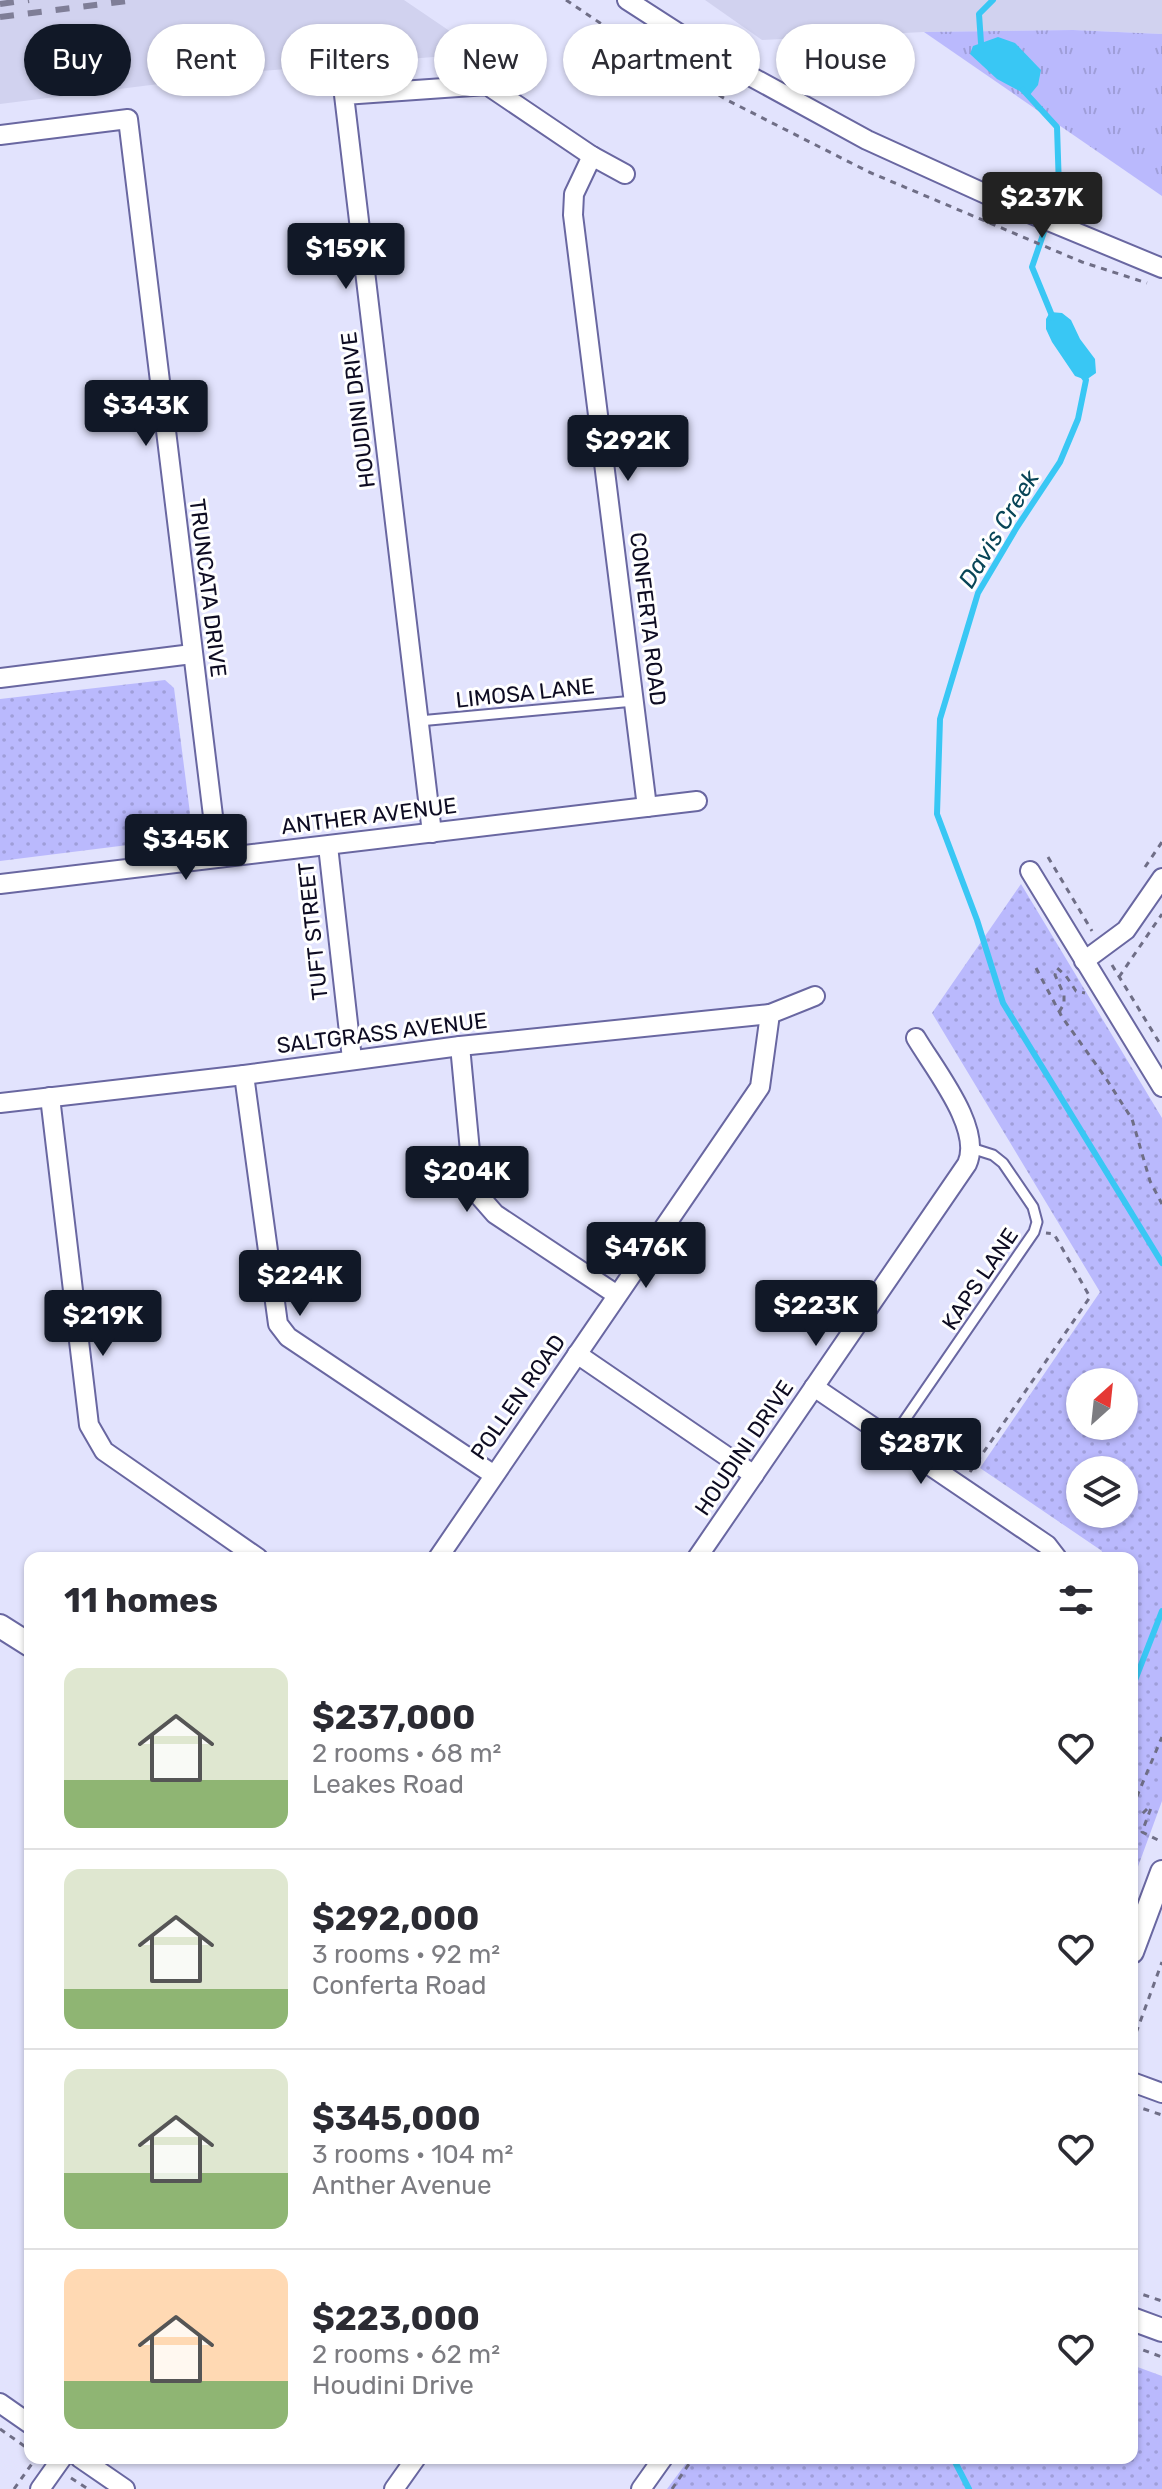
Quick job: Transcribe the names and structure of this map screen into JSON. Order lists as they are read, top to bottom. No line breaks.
{"streets":{"street":["HOUDINI DRIVE","TRUNCATA DRIVE","CONFERTA ROAD","ANTHER AVENUE","TUFT STREET","SALTGRASS AVENUE","POLLEN ROAD"],"lane":["LIMOSA LANE","KAPS LANE"]},"crossings":[["HOUDINI DRIVE","CONFERTA ROAD"],["HOUDINI DRIVE","LIMOSA LANE"],["HOUDINI DRIVE","ANTHER AVENUE"],["HOUDINI DRIVE","KAPS LANE"],["TRUNCATA DRIVE","ANTHER AVENUE"],["CONFERTA ROAD","LIMOSA LANE"],["CONFERTA ROAD","ANTHER AVENUE"],["ANTHER AVENUE","TUFT STREET"],["TUFT STREET","SALTGRASS AVENUE"],["SALTGRASS AVENUE","POLLEN ROAD"]],"water":["Davis Creek"],"north":"top right","page":{"chip":["Buy","Rent","Filters","New","Apartment","House"],"price":["$237K","$159K","$343K","$292K","$345K","$204K","$476K","$224K","$223K","$219K","$287K"],"heading":"11 homes","list":[{"name":"$237,000","note":"2 rooms · 68 m² · Leakes Road"},{"name":"$292,000","note":"3 rooms · 92 m² · Conferta Road"},{"name":"$345,000","note":"3 rooms · 104 m² · Anther Avenue"},{"name":"$223,000","note":"2 rooms · 62 m² · Houdini Drive"}]}}
